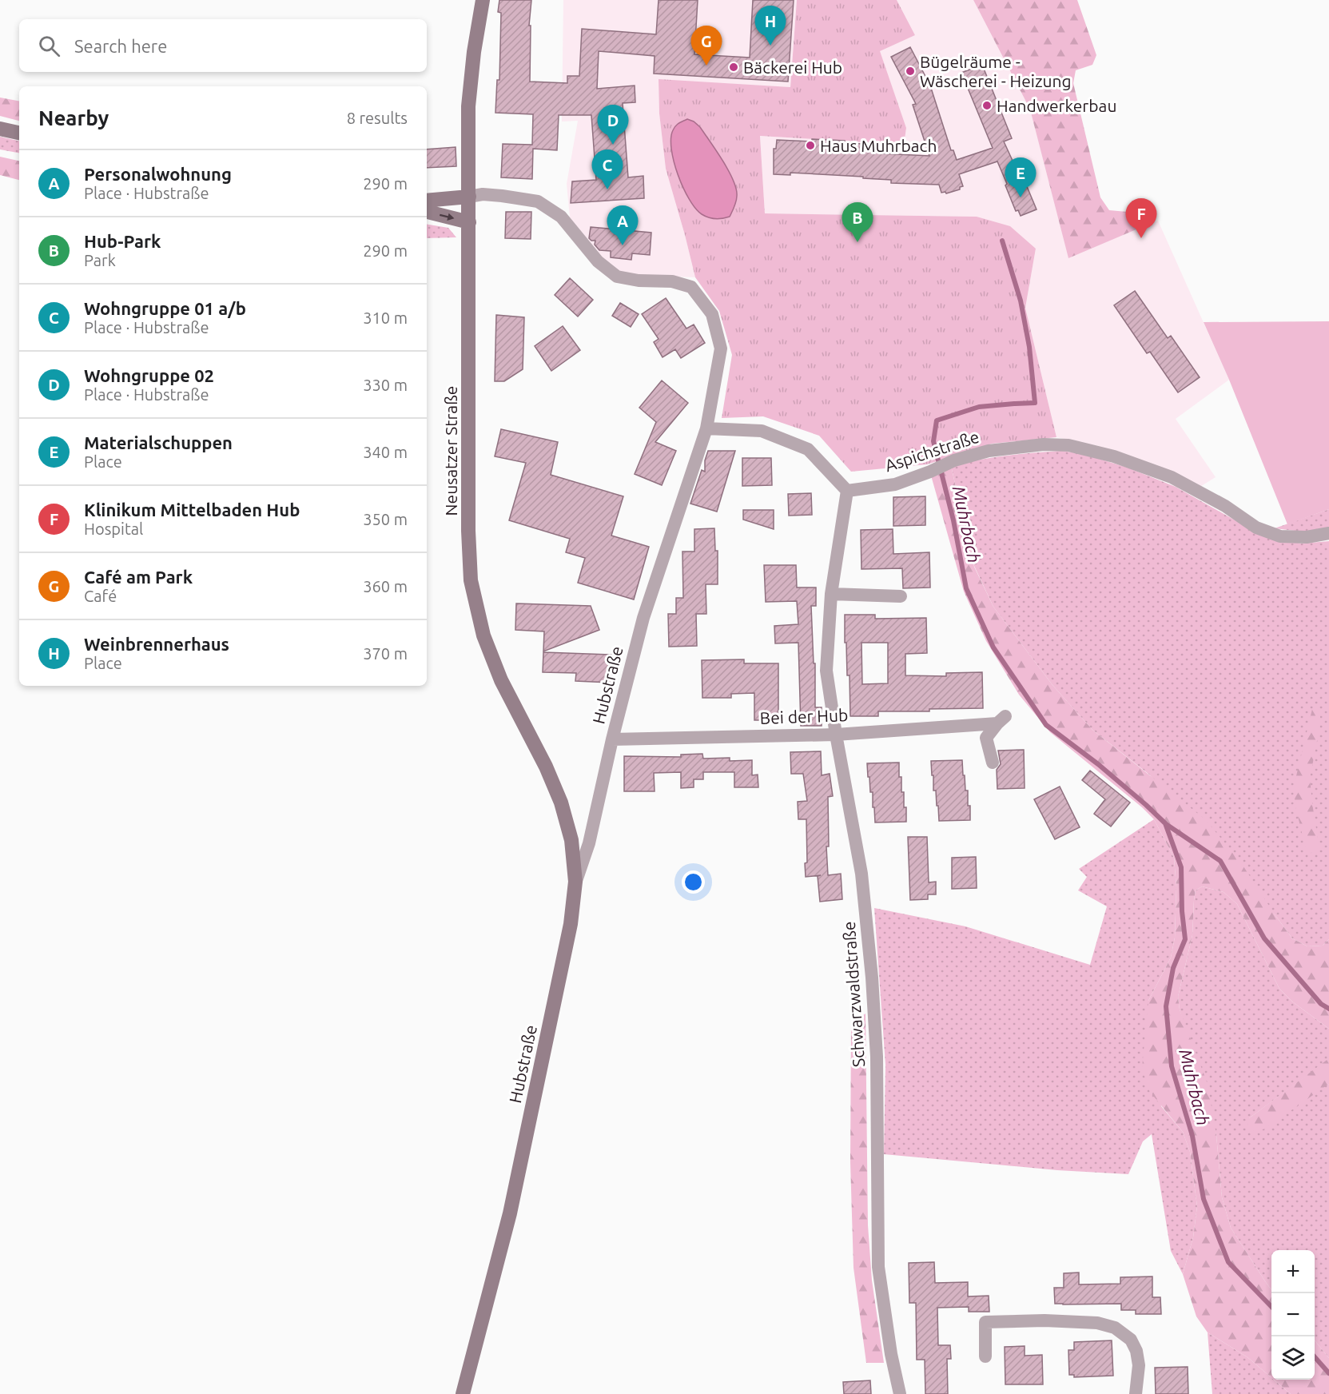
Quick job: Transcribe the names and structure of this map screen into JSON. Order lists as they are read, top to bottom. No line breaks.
{"streets":{"main road":["Neusatzer Straße","Hubstraße"],"street":["Aspichstraße","Bei der Hub","Schwarzwaldstraße"]},"crossings":[["Neusatzer Straße","Hubstraße"],["Aspichstraße","Schwarzwaldstraße"],["Hubstraße","Bei der Hub"],["Bei der Hub","Schwarzwaldstraße"]],"water":["Muhrbach"],"places":["Bäckerei Hub","Bügelräume - Wäscherei - Heizung","Handwerkerbau","Haus Muhrbach"],"page":{"pins":["H","G","D","C","E","F","B","A"],"search":"Search here","heading":["Nearby","8 results"],"list":[{"mark":"A","name":"Personalwohnung","note":"Place · Hubstraße","value":"290 m"},{"mark":"B","name":"Hub-Park","note":"Park","value":"290 m"},{"mark":"C","name":"Wohngruppe 01 a/b","note":"Place · Hubstraße","value":"310 m"},{"mark":"D","name":"Wohngruppe 02","note":"Place · Hubstraße","value":"330 m"},{"mark":"E","name":"Materialschuppen","note":"Place","value":"340 m"},{"mark":"F","name":"Klinikum Mittelbaden Hub","note":"Hospital","value":"350 m"},{"mark":"G","name":"Café am Park","note":"Café","value":"360 m"},{"mark":"H","name":"Weinbrennerhaus","note":"Place","value":"370 m"}],"map_buttons":["+","−"]}}
